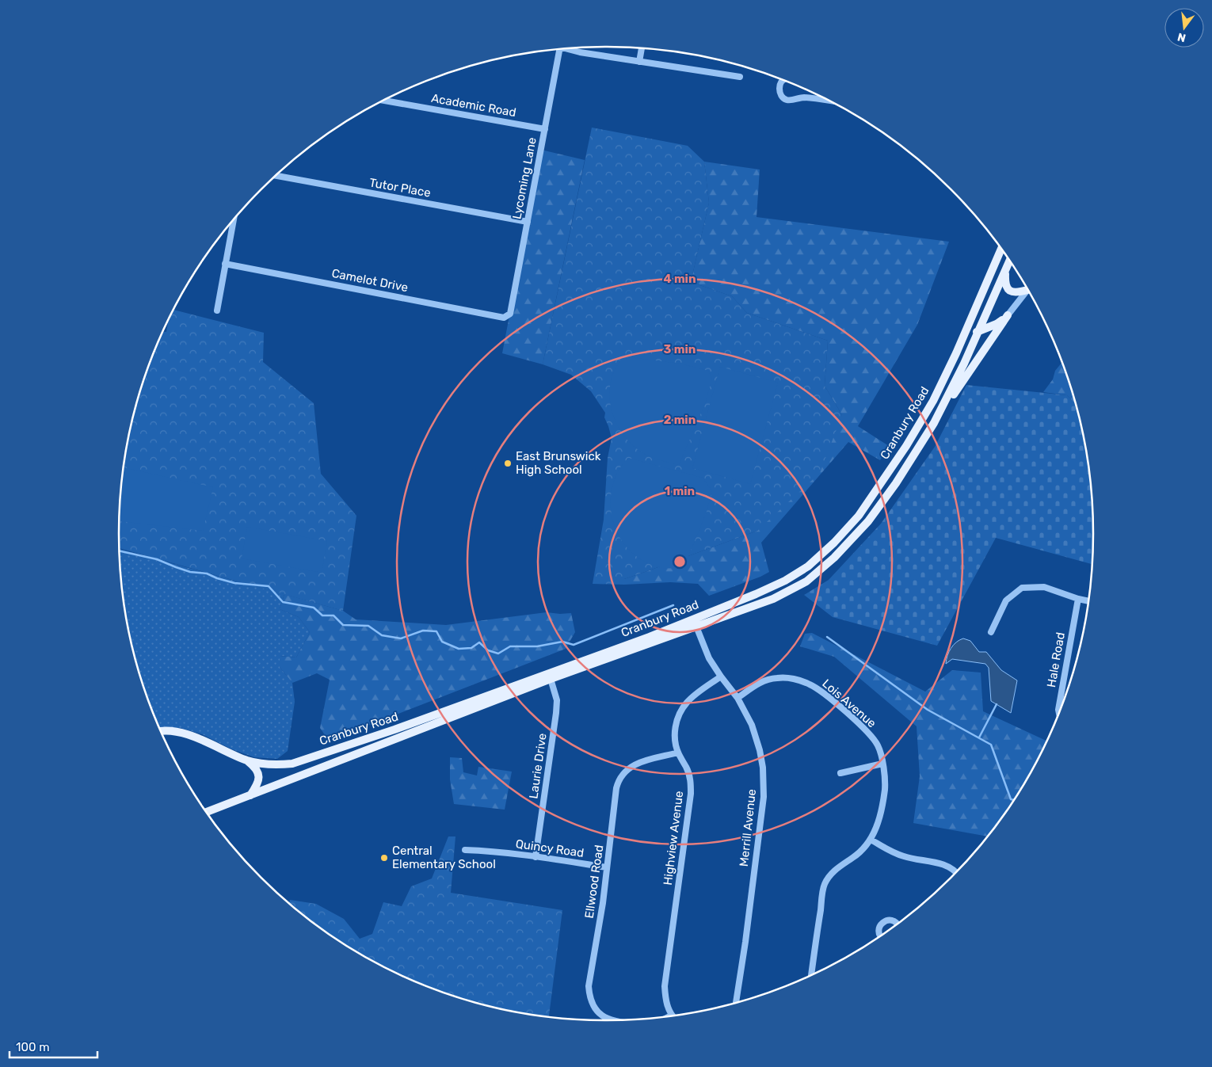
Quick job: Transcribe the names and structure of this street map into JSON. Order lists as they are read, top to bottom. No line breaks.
{"streets":{"main road":["Cranbury Road"],"street":["Academic Road","Lycoming Lane","Tutor Place","Camelot Drive","Hale Road","Lois Avenue","Laurie Drive","Merrill Avenue","Highview Avenue","Quincy Road","Ellwood Road"]},"crossings":[["Academic Road","Lycoming Lane"],["Lycoming Lane","Tutor Place"],["Lycoming Lane","Camelot Drive"],["Cranbury Road","Laurie Drive"],["Cranbury Road","Merrill Avenue"],["Lois Avenue","Merrill Avenue"],["Laurie Drive","Quincy Road"],["Merrill Avenue","Highview Avenue"],["Highview Avenue","Ellwood Road"],["Quincy Road","Ellwood Road"]],"places":["East Brunswick High School","Central Elementary School"],"scale_bar":"100 m","north":"bottom","rings":["4 min","3 min","2 min","1 min"]}
